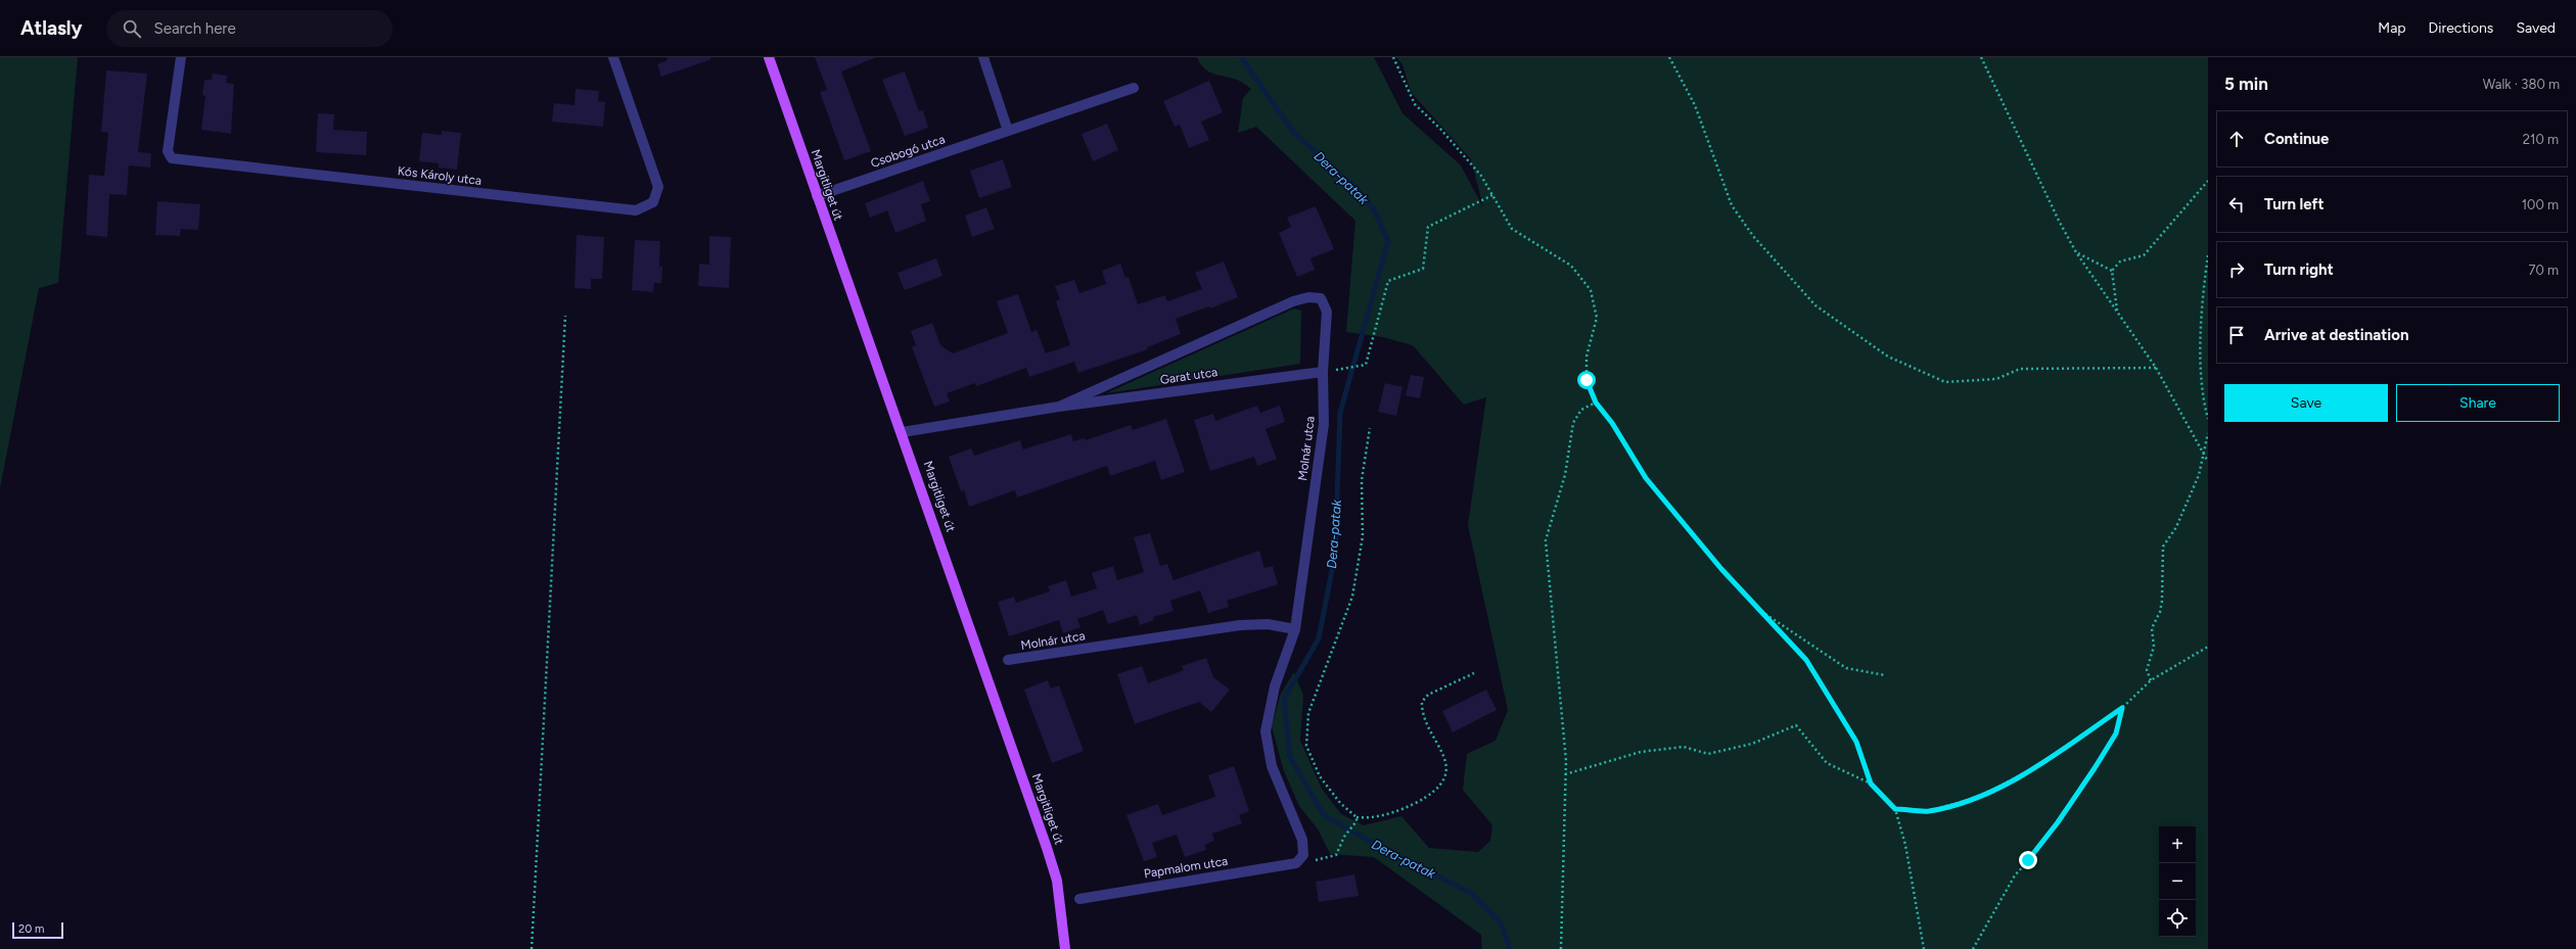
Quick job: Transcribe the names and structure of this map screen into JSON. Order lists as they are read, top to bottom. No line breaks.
{"streets":{"main road":["Margitliget út"],"street":["Csobogó utca","Kós Károly utca","Garat utca","Molnár utca","Papmalom utca"]},"crossings":[["Csobogó utca","Margitliget út"],["Margitliget út","Garat utca"],["Garat utca","Molnár utca"],["Molnár utca","Papmalom utca"]],"water":["Dera-patak"],"scale_bar":"20 m","page":{"header":"Atlasly","search":"Search here","nav":["Map","Directions","Saved"],"heading":["5 min","Walk · 380 m"],"list":[["Continue","210 m"],["Turn left","100 m"],["Turn right","70 m"],"Arrive at destination"],"buttons":["Save","Share"],"map_buttons":["+","−"],"scale":"20 m"}}
